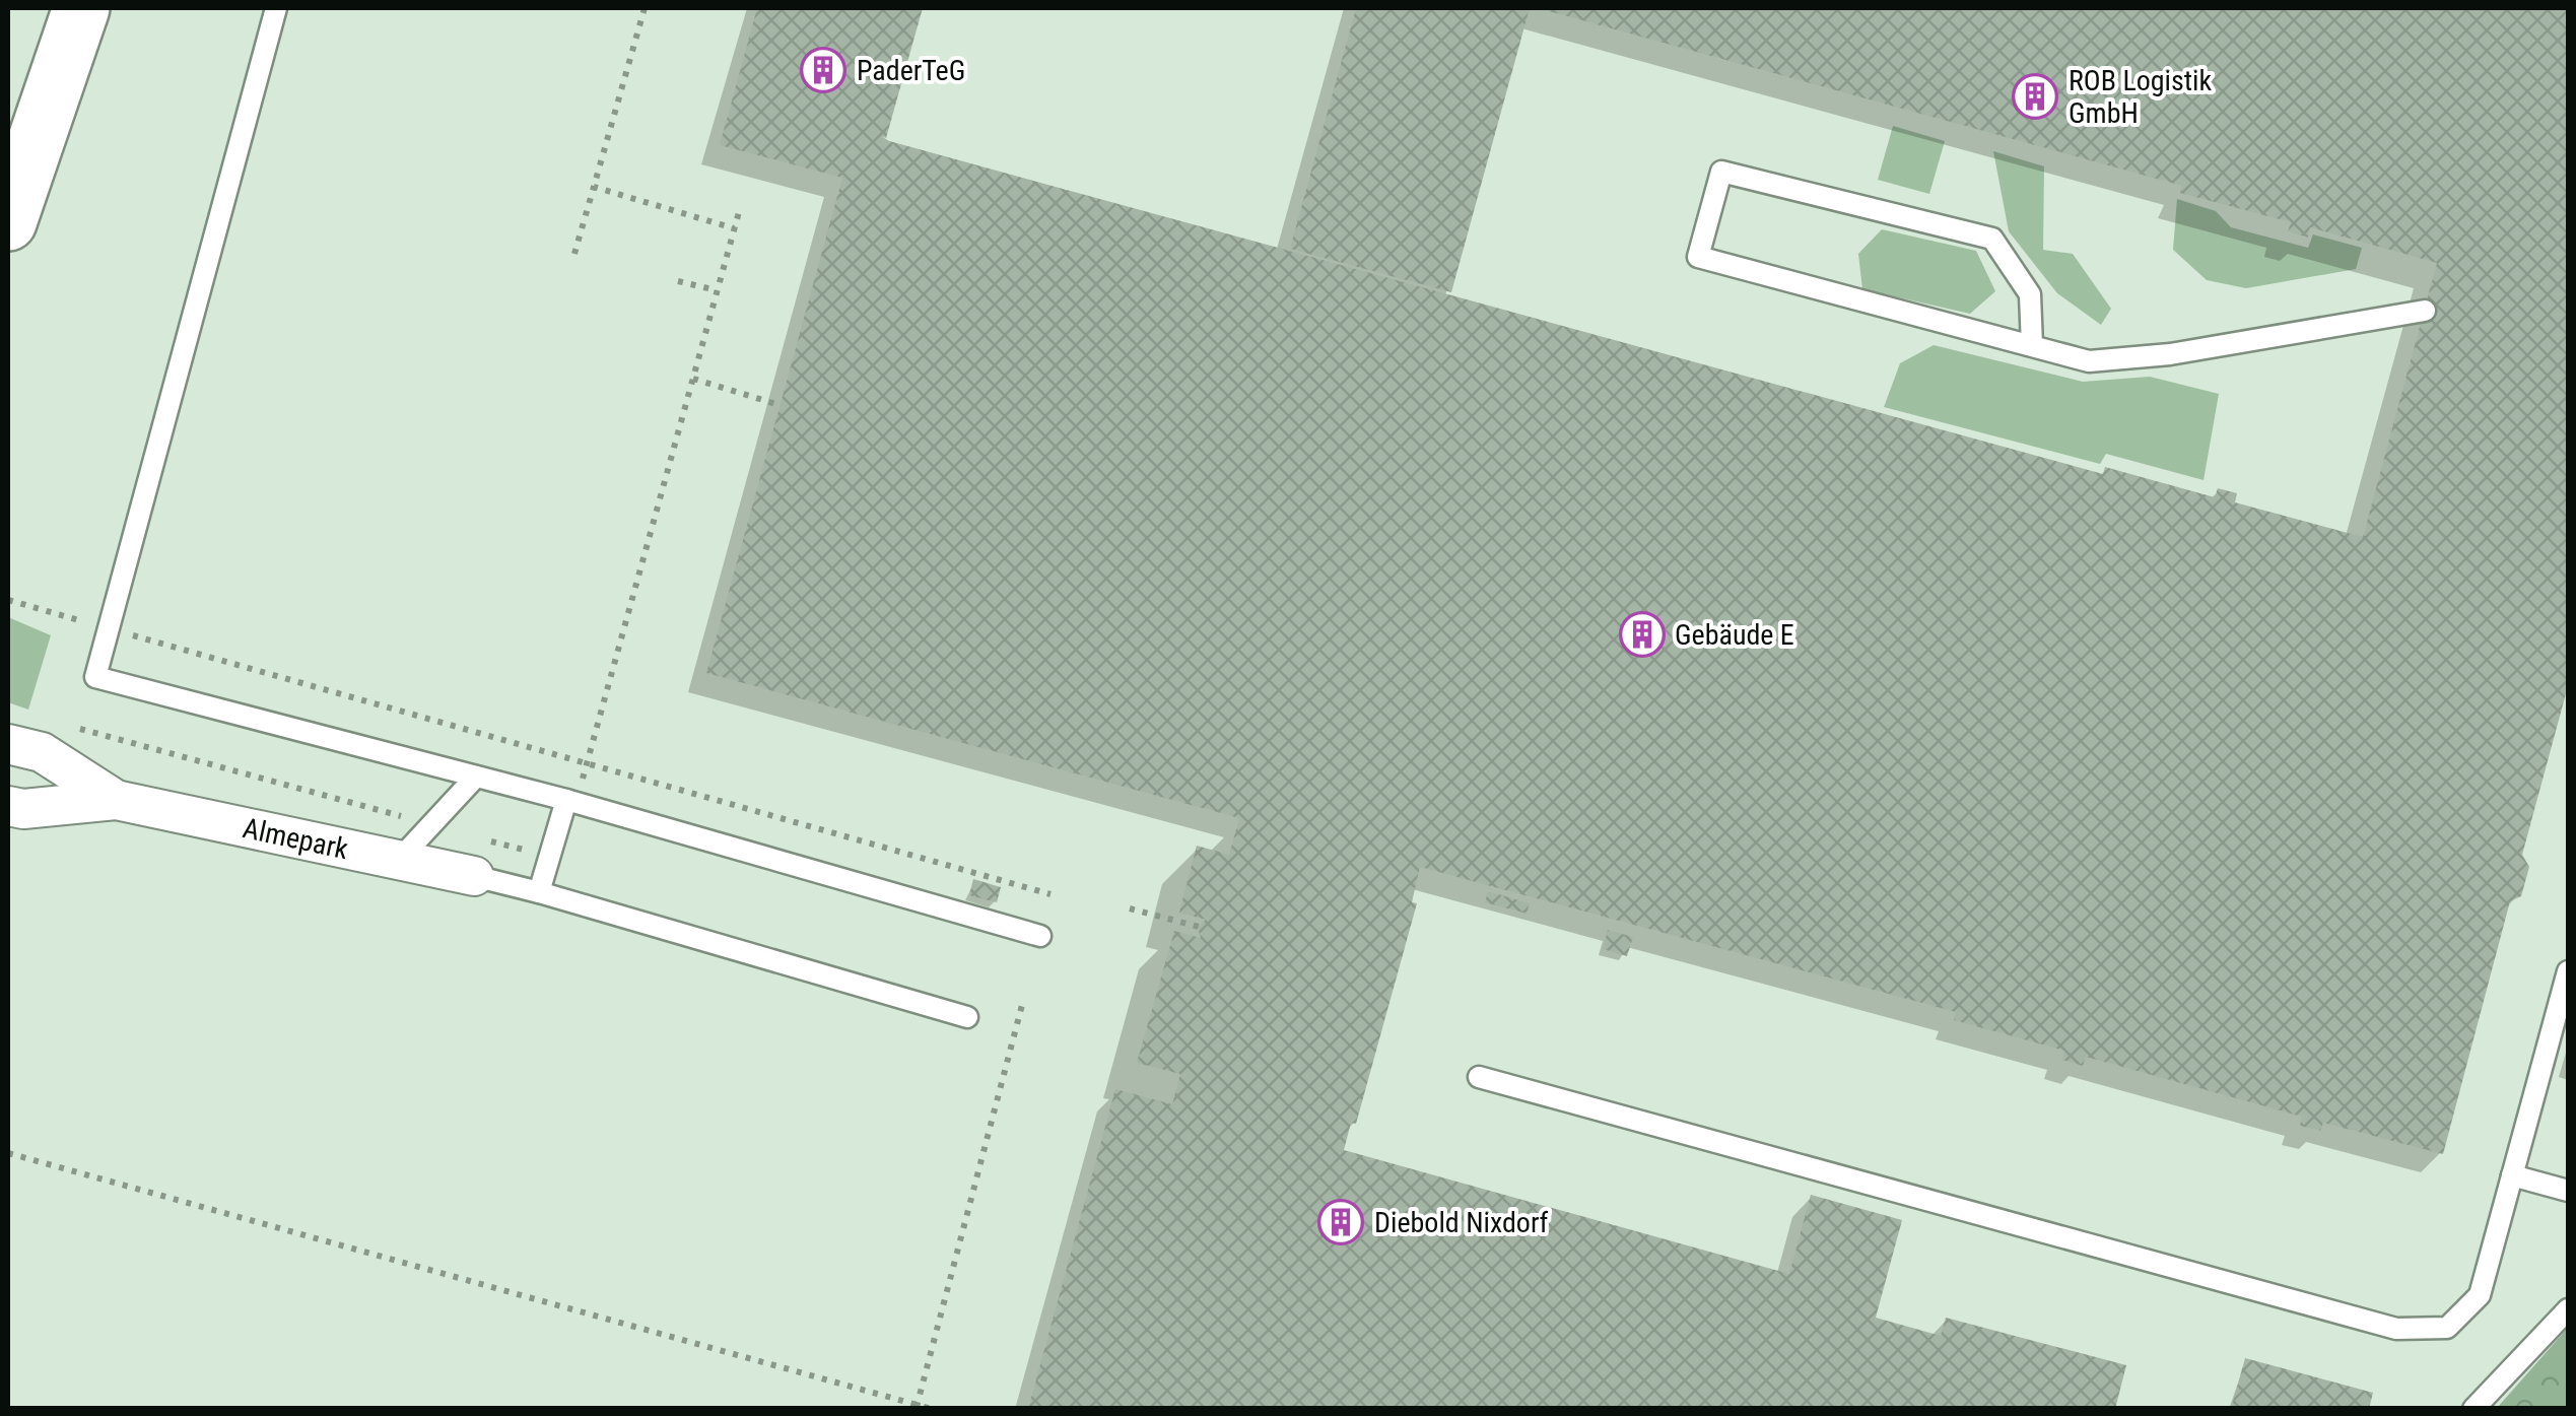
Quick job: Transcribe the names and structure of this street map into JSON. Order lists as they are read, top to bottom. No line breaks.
{"streets":{"street":["Almepark"]},"places":{"building":["PaderTeG","ROB Logistik GmbH","Gebäude E","Diebold Nixdorf"]}}
